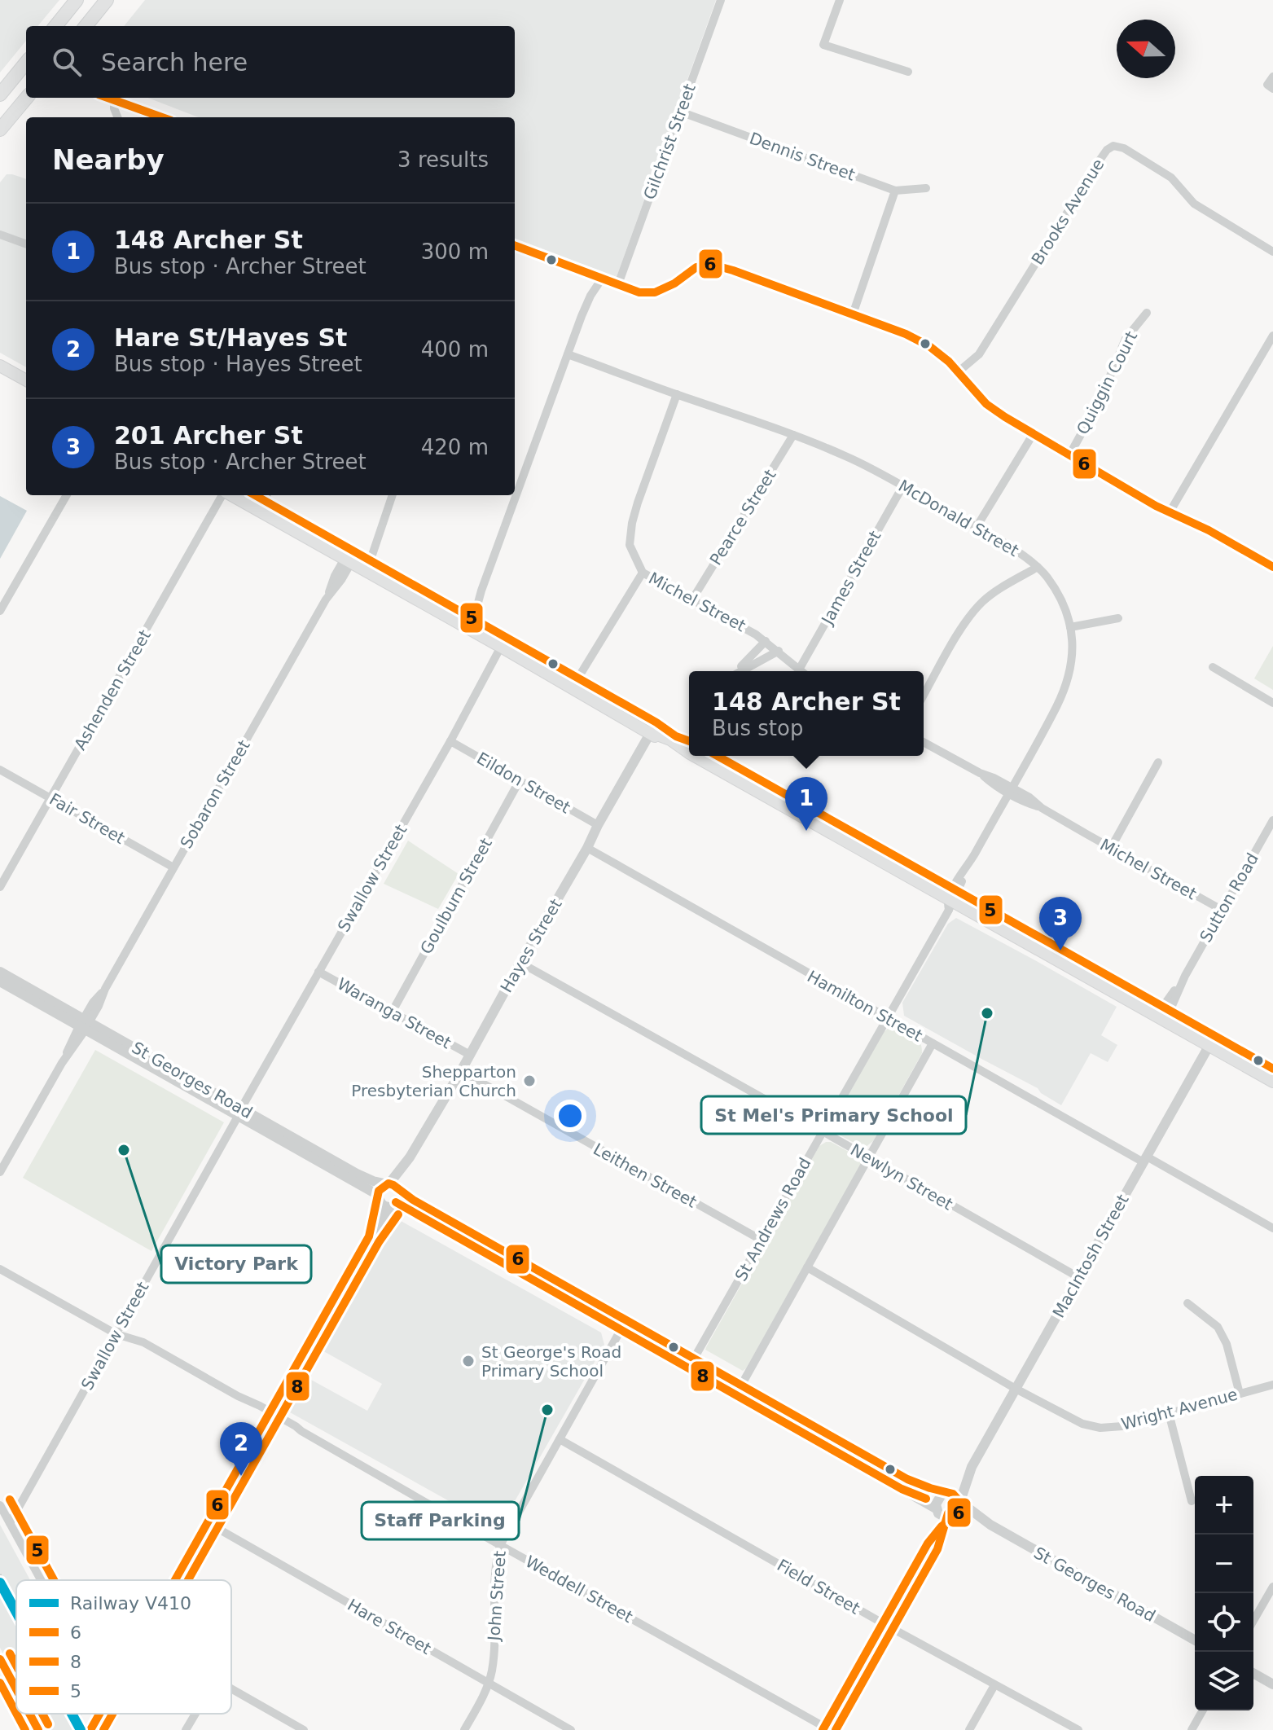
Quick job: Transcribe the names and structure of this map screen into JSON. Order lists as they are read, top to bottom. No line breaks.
{"streets":{"street":["Gilchrist Street","Dennis Street","Brooks Avenue","Quiggin Court","Pearce Street","McDonald Street","James Street","Michel Street","Ashenden Street","Eildon Street","Sobaron Street","Fair Street","Swallow Street","Goulburn Street","Sutton Road","Hayes Street","Hamilton Street","Waranga Street","St Georges Road","Leithen Street","Newlyn Street","St Andrews Road","MacIntosh Street","Wright Avenue","Field Street","Weddell Street","John Street","Hare Street"]},"crossings":[["Gilchrist Street","Dennis Street"],["Pearce Street","McDonald Street"],["Pearce Street","Michel Street"],["McDonald Street","James Street"],["McDonald Street","Michel Street"],["McDonald Street","St Andrews Road"],["James Street","Michel Street"],["Michel Street","Sutton Road"],["Ashenden Street","Fair Street"],["Eildon Street","Swallow Street"],["Eildon Street","Goulburn Street"],["Eildon Street","Hayes Street"],["Sobaron Street","Fair Street"],["Sobaron Street","St Georges Road"],["Swallow Street","Waranga Street"],["Swallow Street","St Georges Road"],["Swallow Street","Weddell Street"],["Goulburn Street","Waranga Street"],["Hayes Street","Hamilton Street"],["Hayes Street","Waranga Street"],["Hayes Street","St Georges Road"],["Hayes Street","Leithen Street"],["Hayes Street","Newlyn Street"],["Hamilton Street","St Andrews Road"],["Hamilton Street","MacIntosh Street"],["St Georges Road","MacIntosh Street"],["Leithen Street","St Andrews Road"],["Newlyn Street","St Andrews Road"],["Newlyn Street","MacIntosh Street"],["MacIntosh Street","Wright Avenue"],["Field Street","John Street"],["Weddell Street","John Street"],["John Street","Hare Street"]],"places":["St Mel's Primary School","Shepparton Presbyterian Church","Victory Park","St George's Road Primary School","Staff Parking"],"lines":["transit line 6","transit line 5","transit line 8","rail line V410"],"legend":["Railway V410","6","8","5"],"north":"left","page":{"search":"Search here","heading":["Nearby","3 results"],"list":[{"mark":"1","name":"148 Archer St","note":"Bus stop · Archer Street","value":"300 m"},{"mark":"2","name":"Hare St/Hayes St","note":"Bus stop · Hayes Street","value":"400 m"},{"mark":"3","name":"201 Archer St","note":"Bus stop · Archer Street","value":"420 m"}],"popup":["148 Archer St","Bus stop"],"pins":["1","3","2"],"map_buttons":["+","−"]}}
